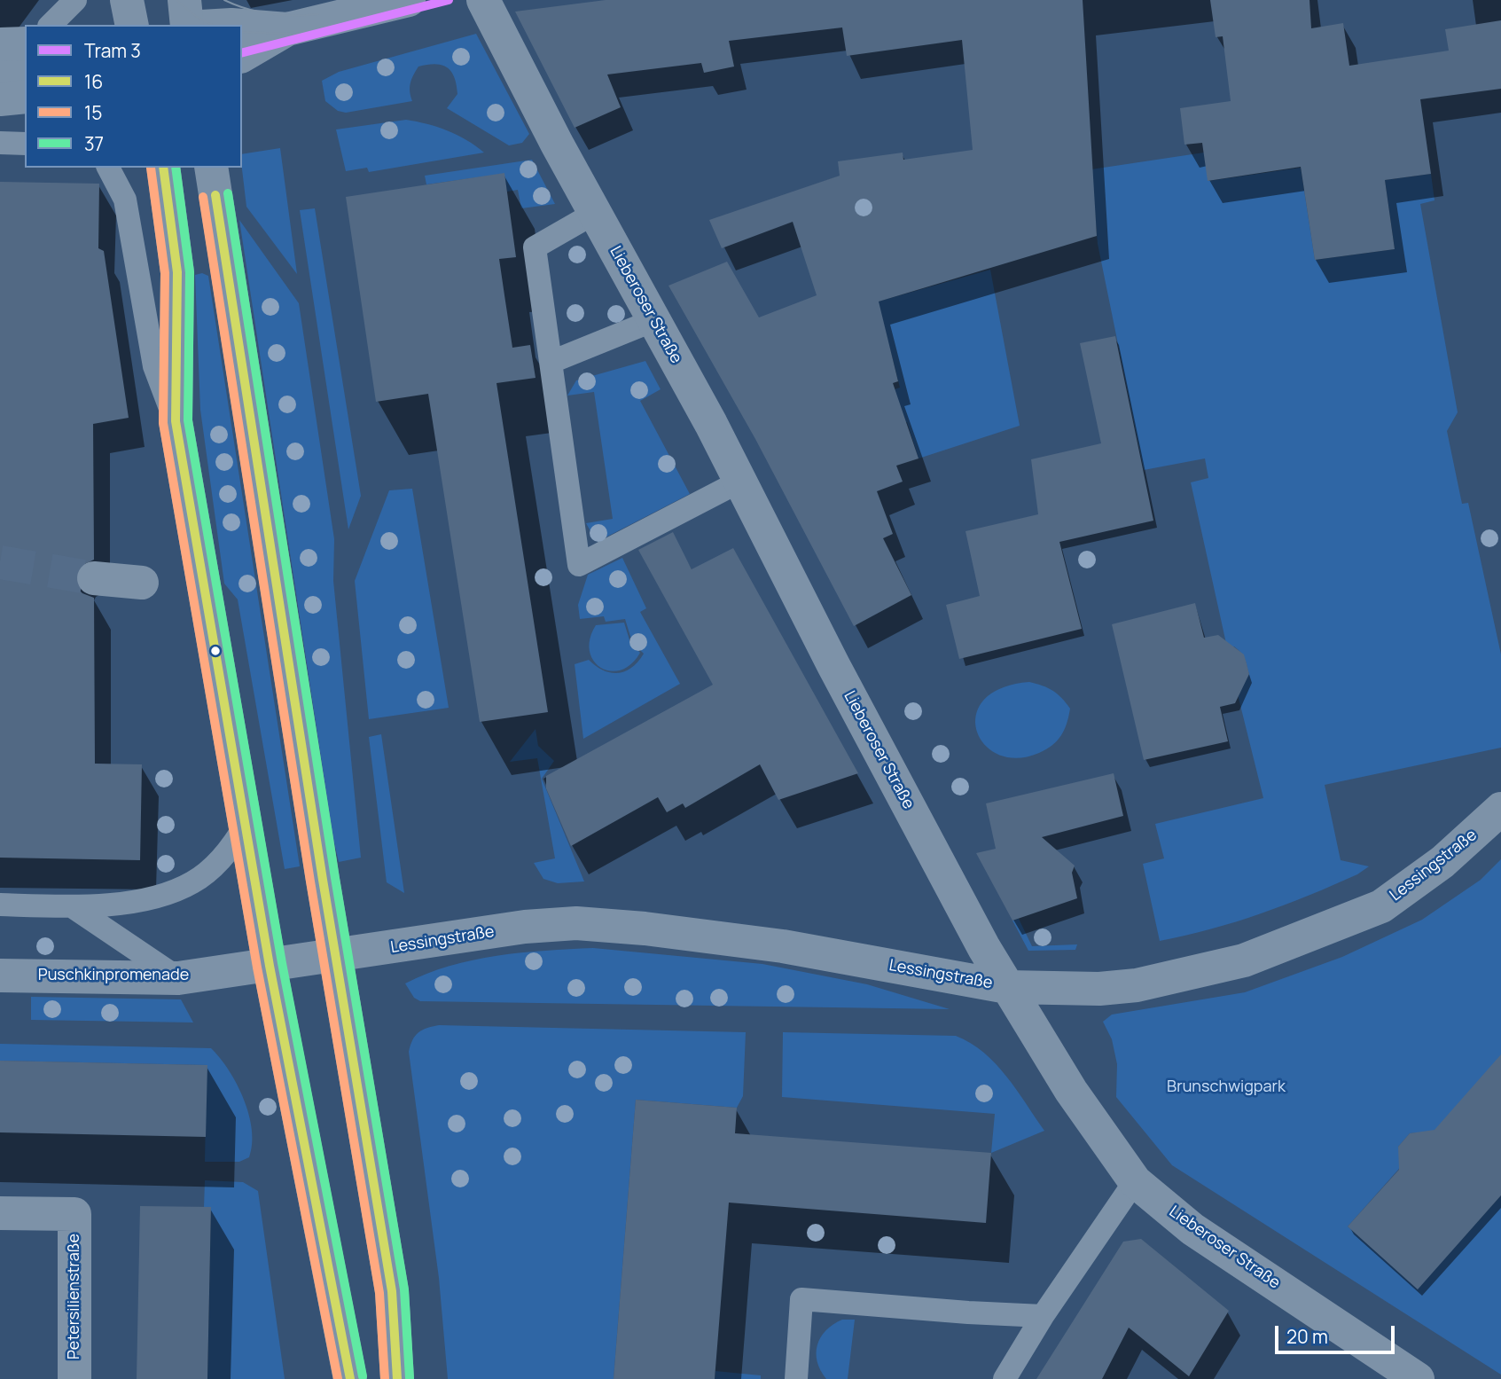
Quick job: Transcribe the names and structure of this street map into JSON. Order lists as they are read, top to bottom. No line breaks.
{"streets":{"street":["Lieberoser Straße","Lessingstraße","Puschkinpromenade","Petersilienstraße"]},"crossings":[["Lieberoser Straße","Lessingstraße"],["Lessingstraße","Puschkinpromenade"]],"parks":["Brunschwigpark"],"lines":["tram line 3","transit line 16","transit line 15","transit line 37"],"legend":["Tram 3","16","15","37"],"scale_bar":"20 m"}
